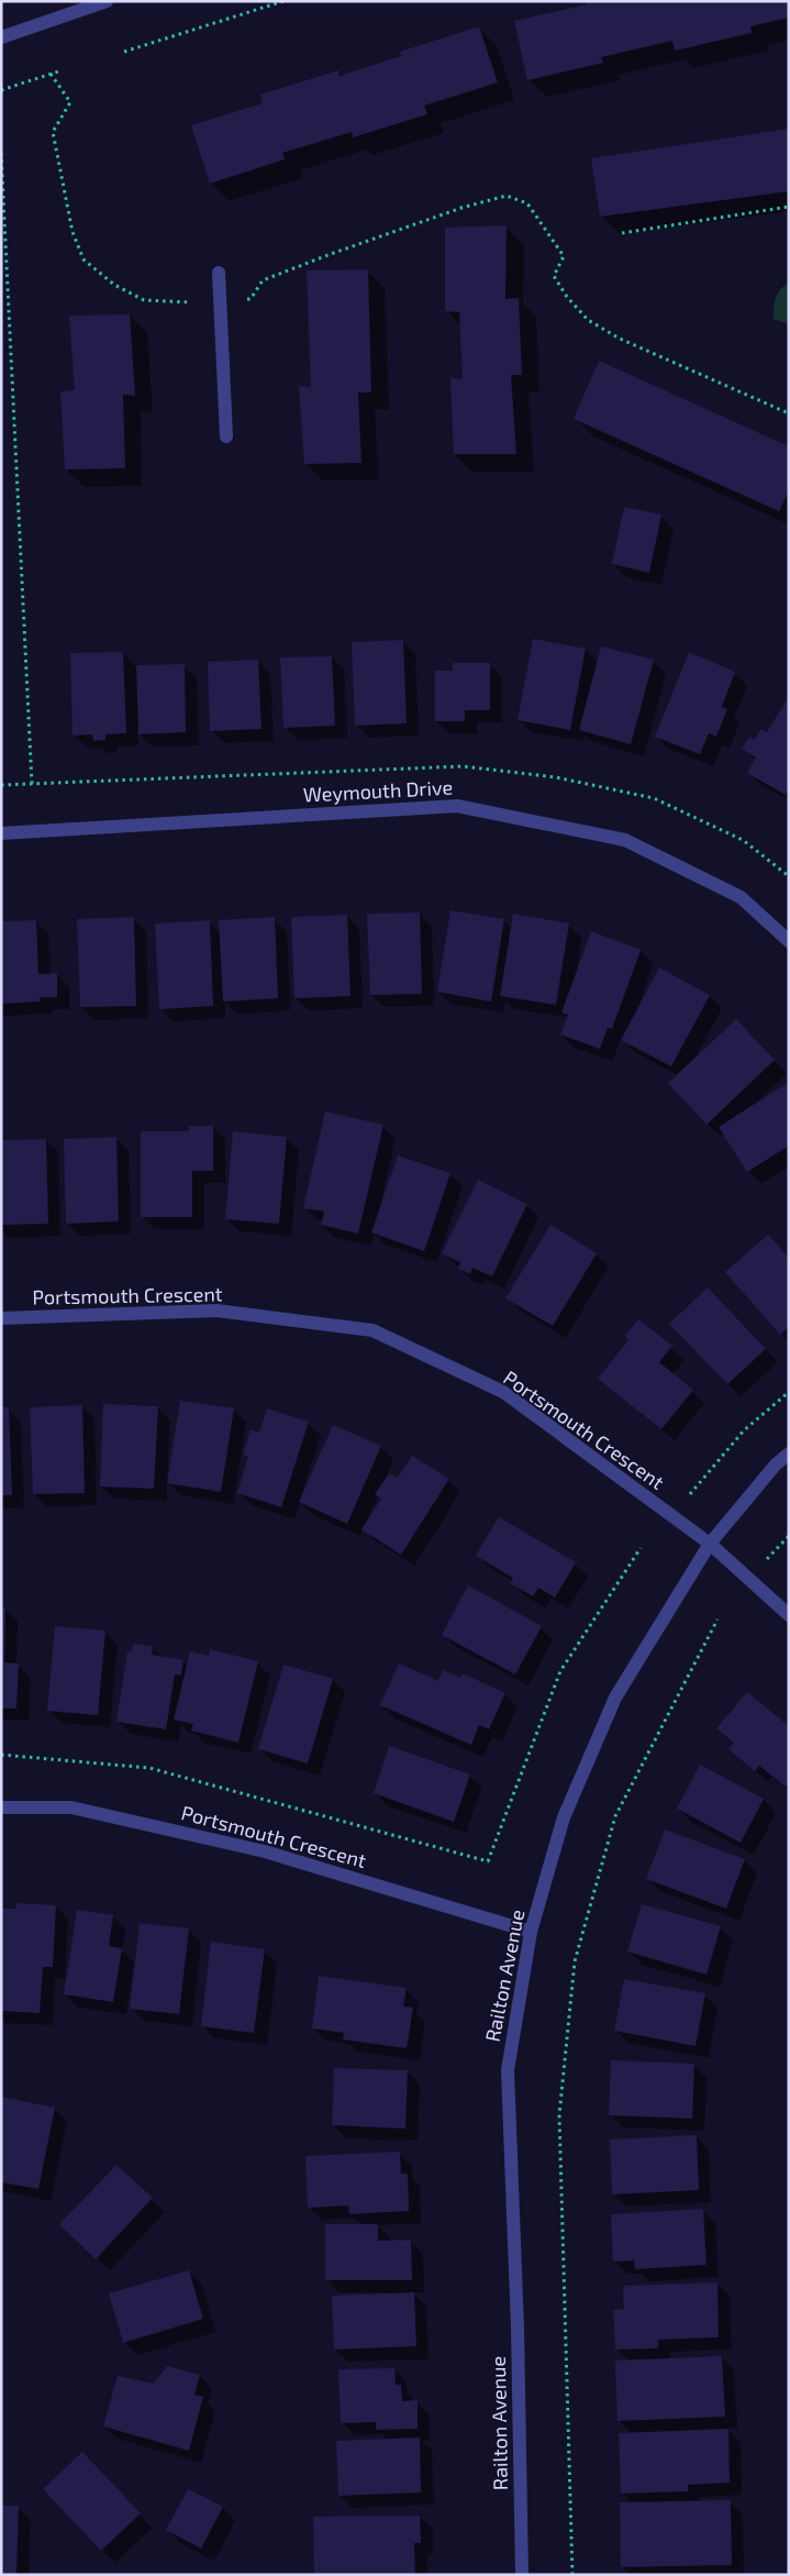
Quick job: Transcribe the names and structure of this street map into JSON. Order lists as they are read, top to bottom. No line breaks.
{"streets":{"street":["Weymouth Drive","Portsmouth Crescent","Railton Avenue"]},"crossings":[["Portsmouth Crescent","Railton Avenue"]]}
